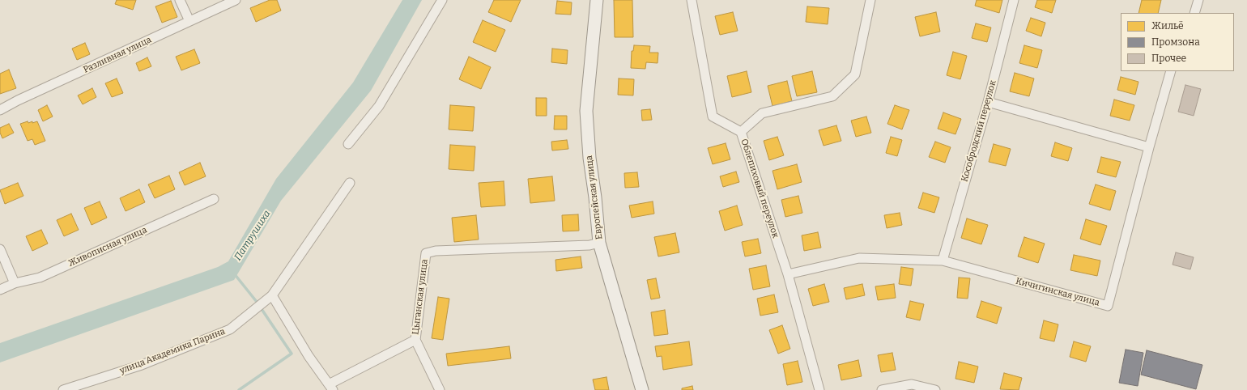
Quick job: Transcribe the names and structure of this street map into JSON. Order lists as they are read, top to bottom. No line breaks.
{"streets":{"street":["Разливная улица","Кособродский переулок","Облепиховый переулок","Европейская улица","Живописная улица","Кичигинская улица","Цыганская улица","улица Академика Парина"]},"crossings":[["Кособродский переулок","Кичигинская улица"],["Облепиховый переулок","Кичигинская улица"],["Европейская улица","Цыганская улица"],["Цыганская улица","улица Академика Парина"]],"water":["Патрушиха"],"legend":["Жильё","Промзона","Прочее"]}
